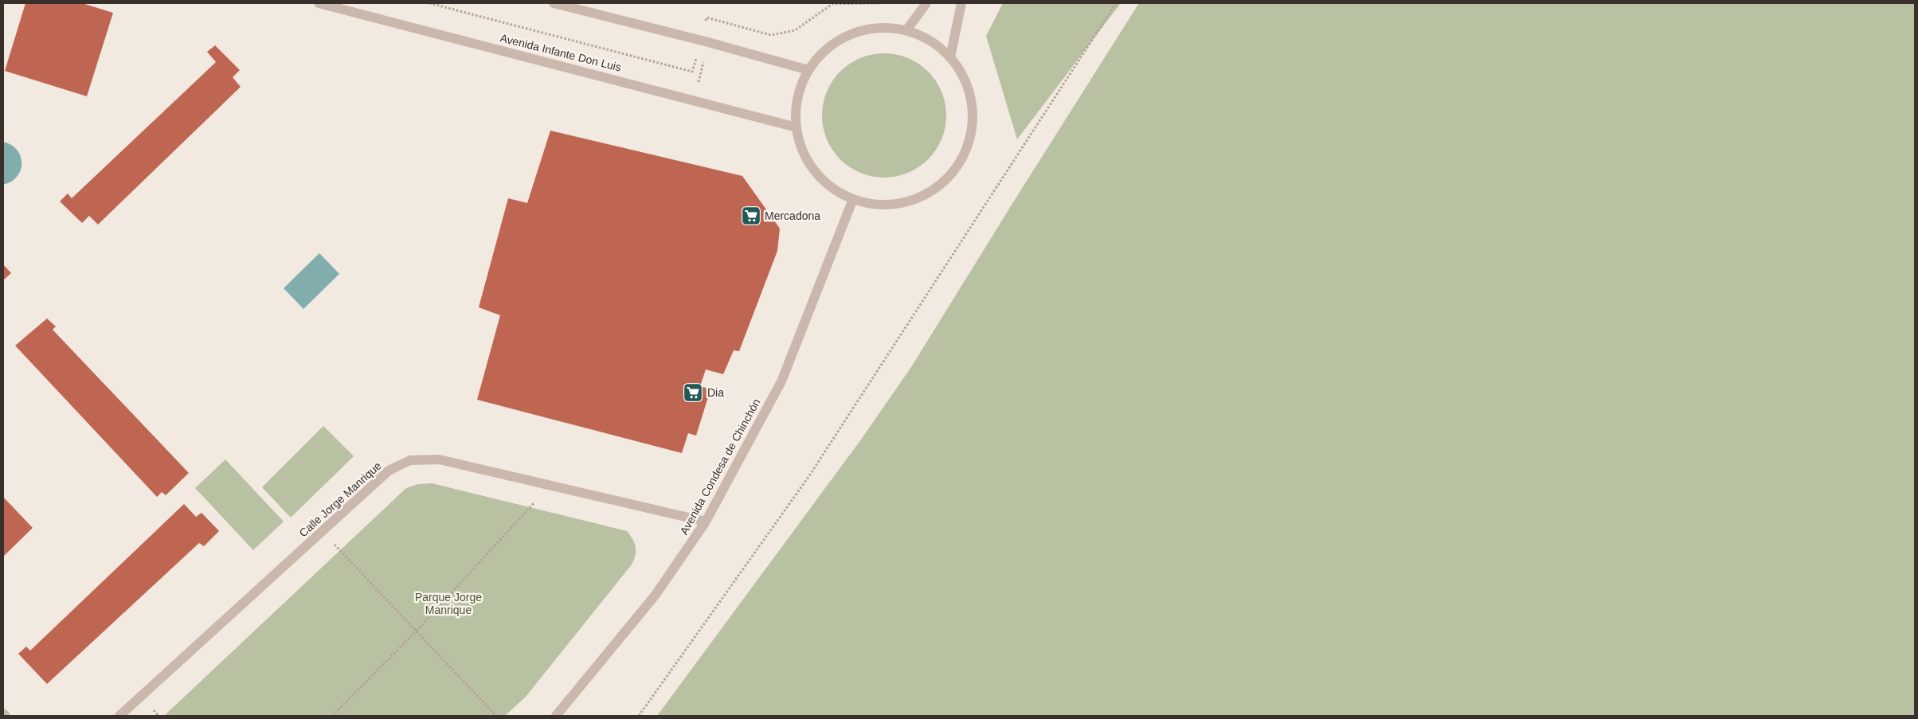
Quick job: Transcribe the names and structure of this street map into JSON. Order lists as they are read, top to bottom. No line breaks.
{"streets":{"street":["Avenida Infante Don Luis","Avenida Condesa de Chinchón","Calle Jorge Manrique"]},"crossings":[["Avenida Condesa de Chinchón","Calle Jorge Manrique"]],"parks":["Parque Jorge Manrique"],"places":{"supermarket":["Mercadona","Dia"]}}
